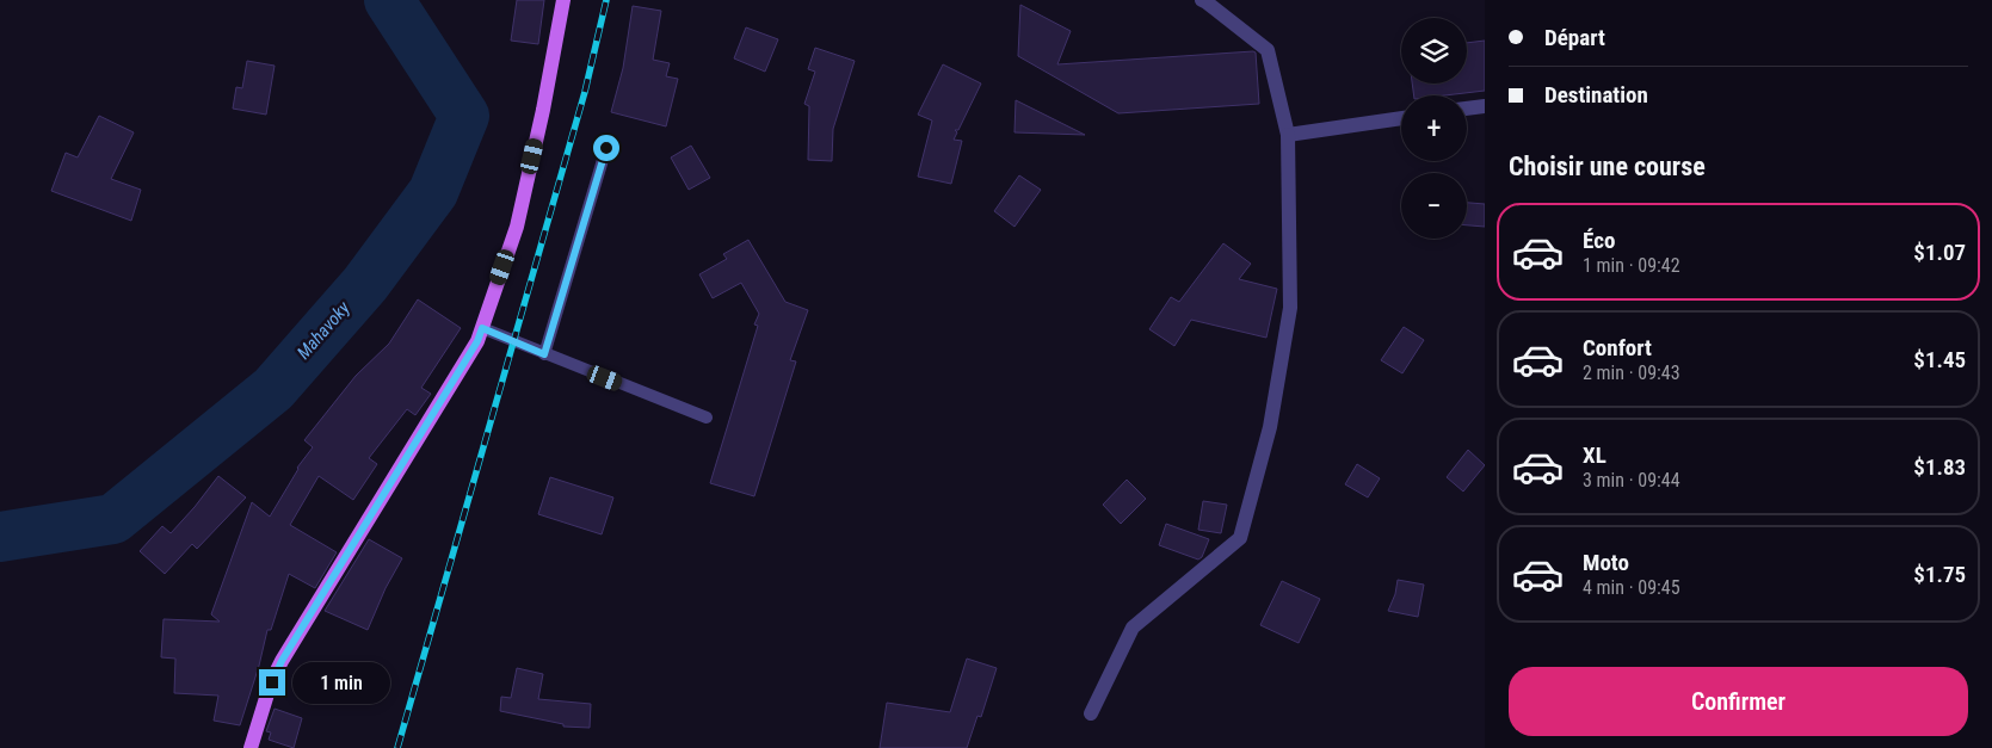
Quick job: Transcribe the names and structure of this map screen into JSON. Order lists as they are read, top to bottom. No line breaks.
{"water":["Mahavoky"],"page":{"banner":["Départ","Destination"],"map_buttons":["+","−"],"heading":"Choisir une course","list":[{"name":"Éco","note":"1 min · 09:42","value":"$1.07"},{"name":"Confort","note":"2 min · 09:43","value":"$1.45"},{"name":"XL","note":"3 min · 09:44","value":"$1.83"},{"name":"Moto","note":"4 min · 09:45","value":"$1.75"}],"buttons":"Confirmer","bubble":"1 min"}}
